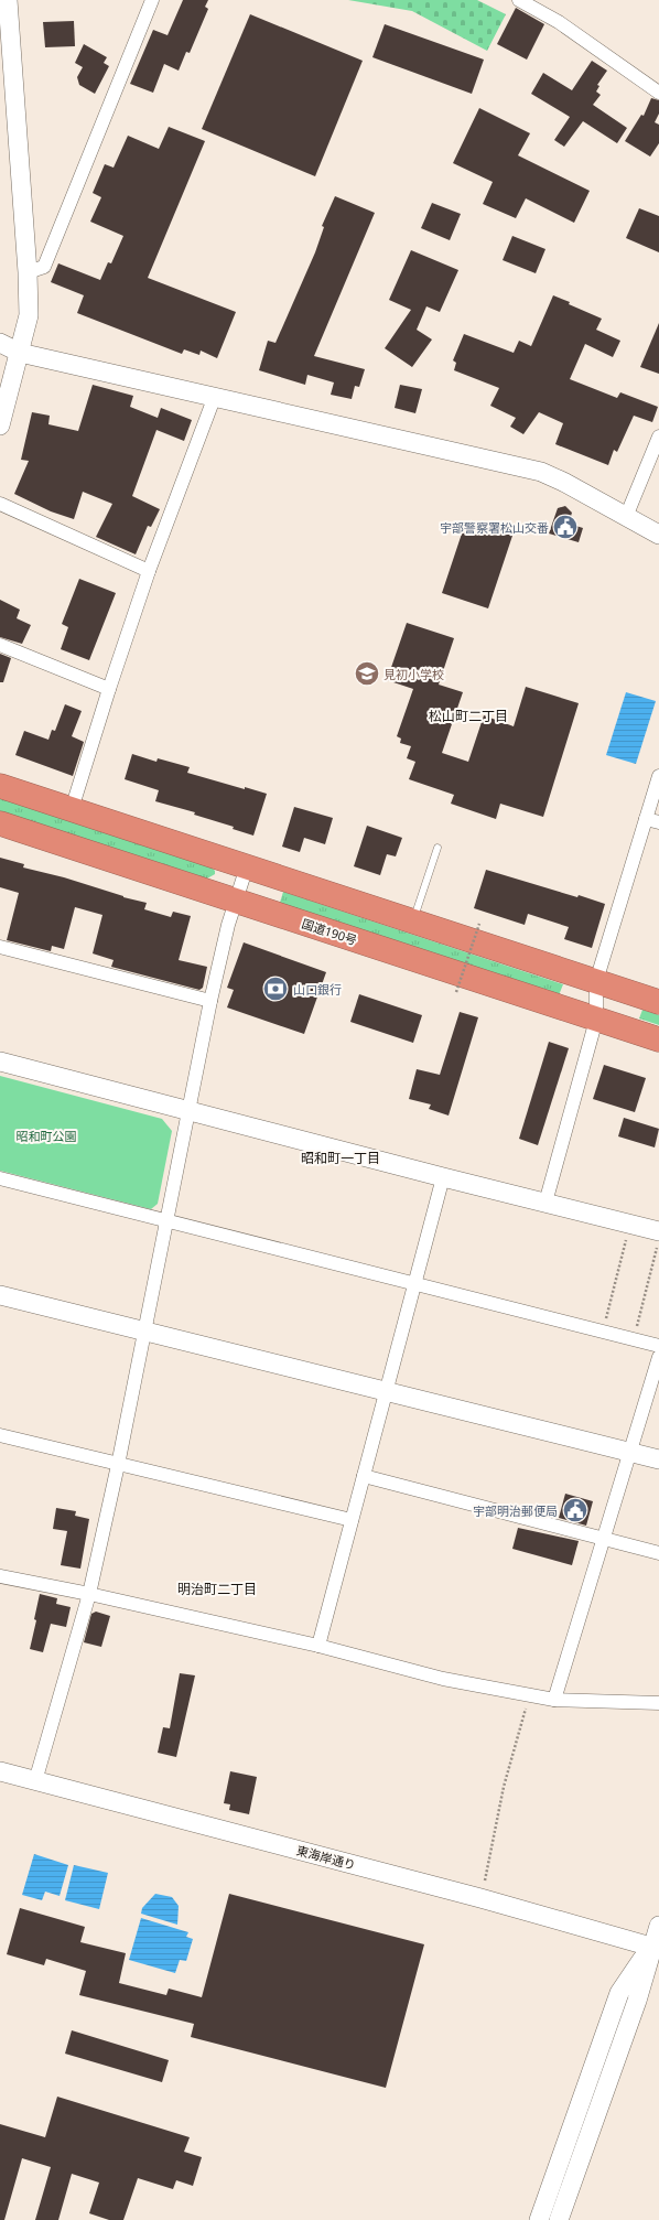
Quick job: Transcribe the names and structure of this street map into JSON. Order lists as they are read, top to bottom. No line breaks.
{"streets":{"highway":["国道190号"],"street":["東海岸通り"]},"districts":["松山町二丁目","昭和町一丁目","明治町二丁目"],"parks":["昭和町公園"],"places":{"public building":["宇部警察署松山交番","宇部明治郵便局"],"school or university":["見初小学校"],"bank":["山口銀行"]}}
